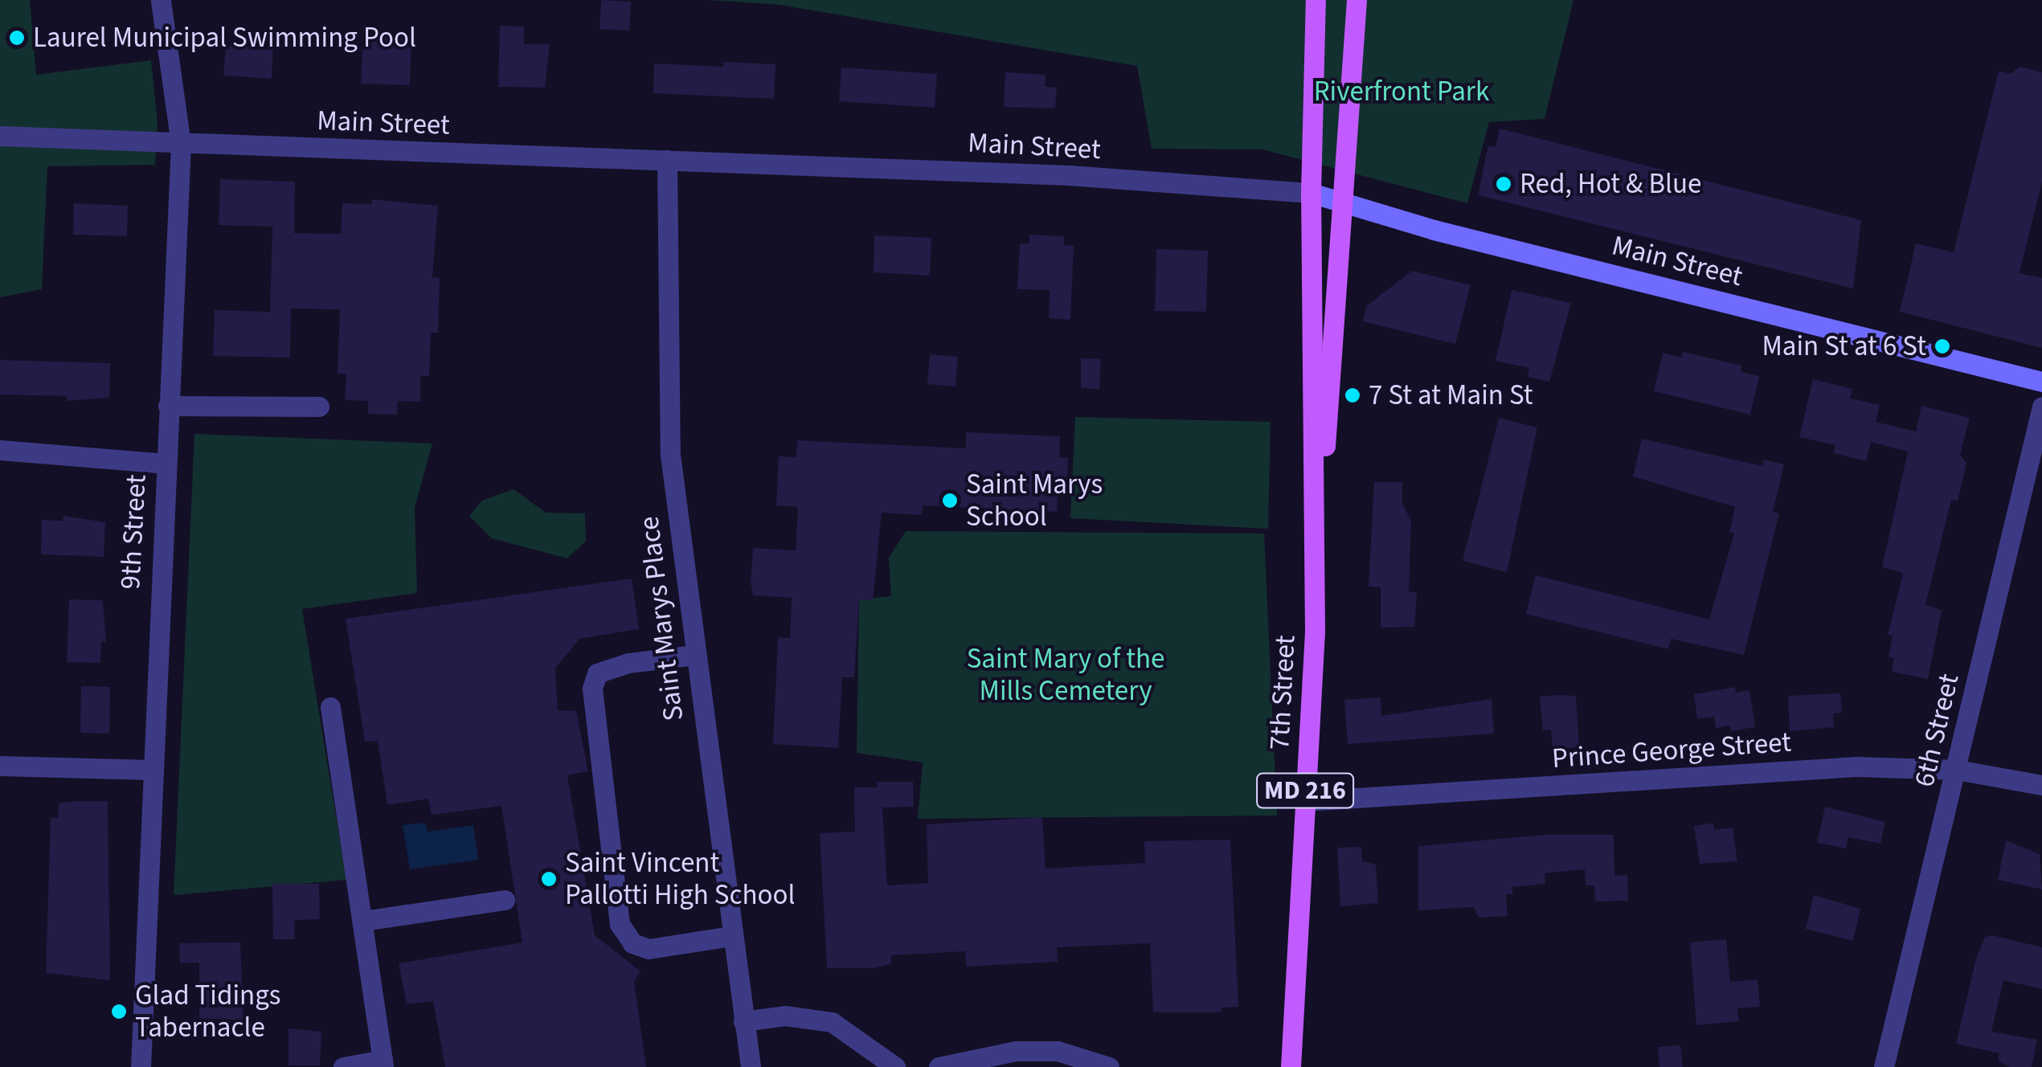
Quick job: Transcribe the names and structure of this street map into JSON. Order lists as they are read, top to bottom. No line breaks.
{"streets":{"main road":["7th Street","MD 216"],"street":["Main Street","9th Street","Saint Marys Place","6th Street","Prince George Street"]},"crossings":[["Main Street","9th Street"],["Main Street","Saint Marys Place"],["Main Street","7th Street"],["7th Street","Prince George Street"],["6th Street","Prince George Street"]],"parks":["Riverfront Park","Saint Mary of the Mills Cemetery"],"places":["Laurel Municipal Swimming Pool","Red, Hot & Blue","Main St at 6 St","7 St at Main St","Saint Marys School","Saint Vincent Pallotti High School","Glad Tidings Tabernacle"]}
